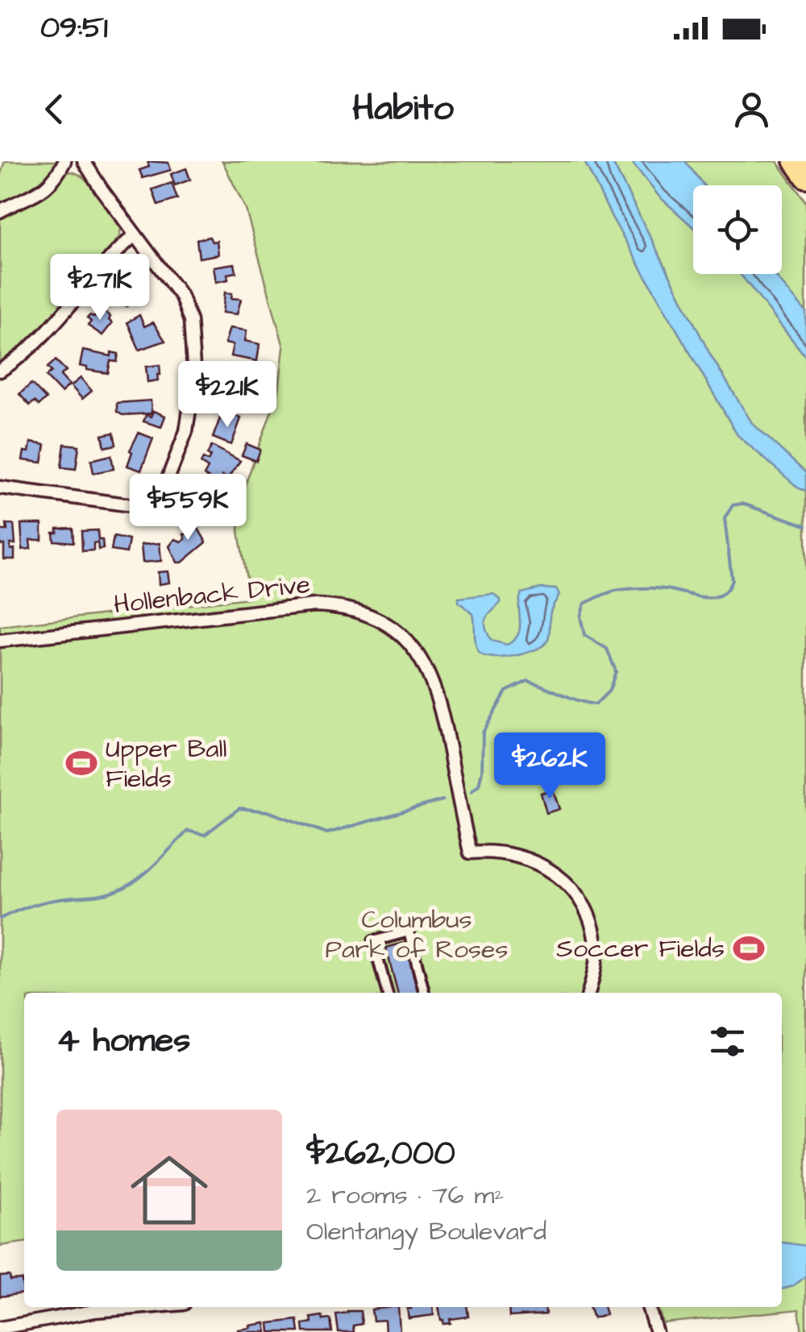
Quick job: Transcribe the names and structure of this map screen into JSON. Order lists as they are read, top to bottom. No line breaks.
{"streets":{"street":["Hollenback Drive"]},"parks":["Columbus Park of Roses"],"places":{"sports":["Upper Ball Fields","Soccer Fields"]},"page":{"status":"09:51","header":"Habito","price":["$271K","$221K","$559K","$262K"],"heading":"4 homes","list":[{"name":"$262,000","note":"2 rooms · 76 m² · Olentangy Boulevard"}]}}
